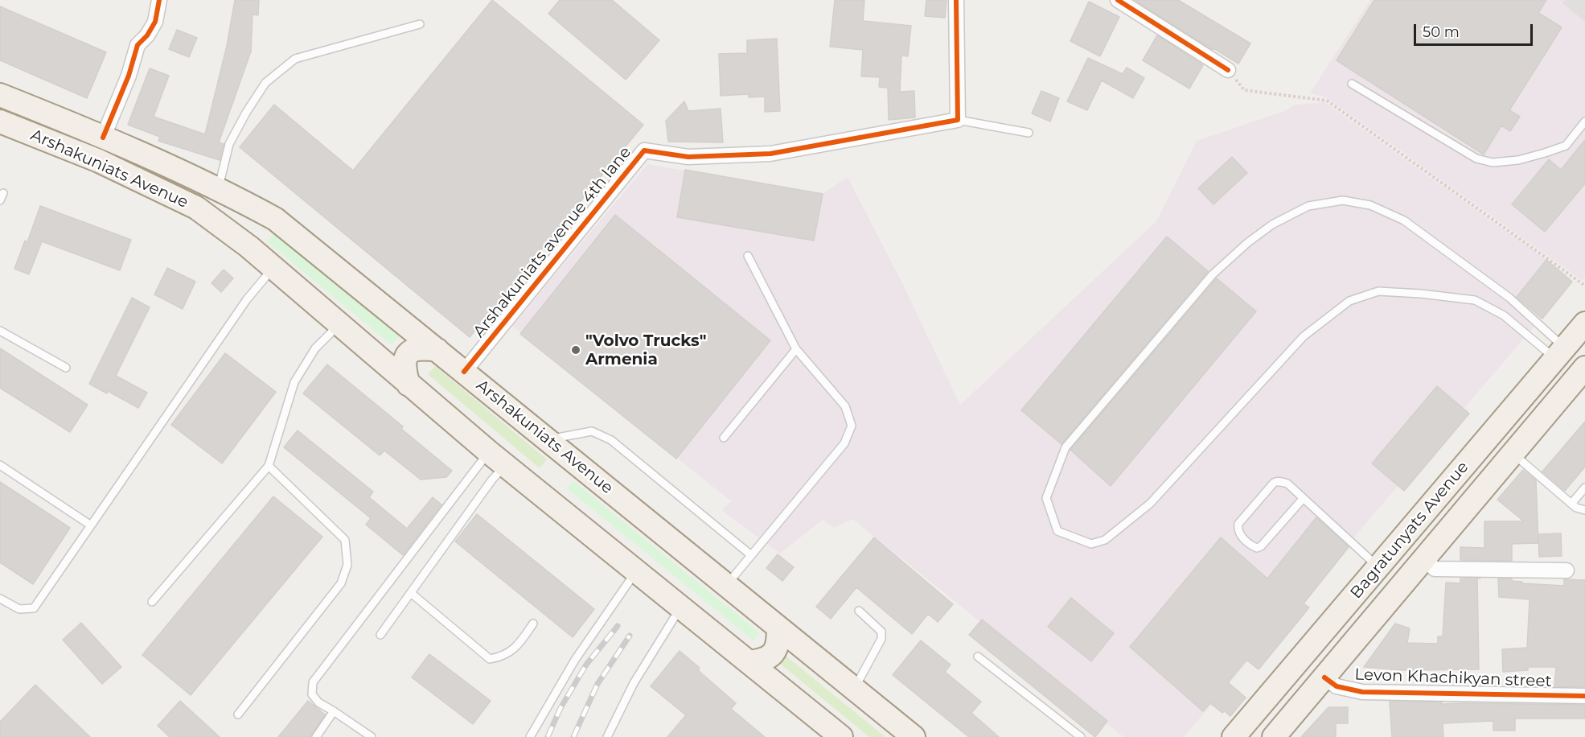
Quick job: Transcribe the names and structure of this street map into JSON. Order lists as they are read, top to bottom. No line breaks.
{"streets":{"main road":["Arshakuniats Avenue","Bagratunyats Avenue"],"street":["Arshakuniats avenue 4th lane","Levon Khachikyan street"]},"crossings":[["Arshakuniats Avenue","Arshakuniats avenue 4th lane"],["Bagratunyats Avenue","Levon Khachikyan street"]],"places":["\"Volvo Trucks\" Armenia"],"scale_bar":"50 m"}
